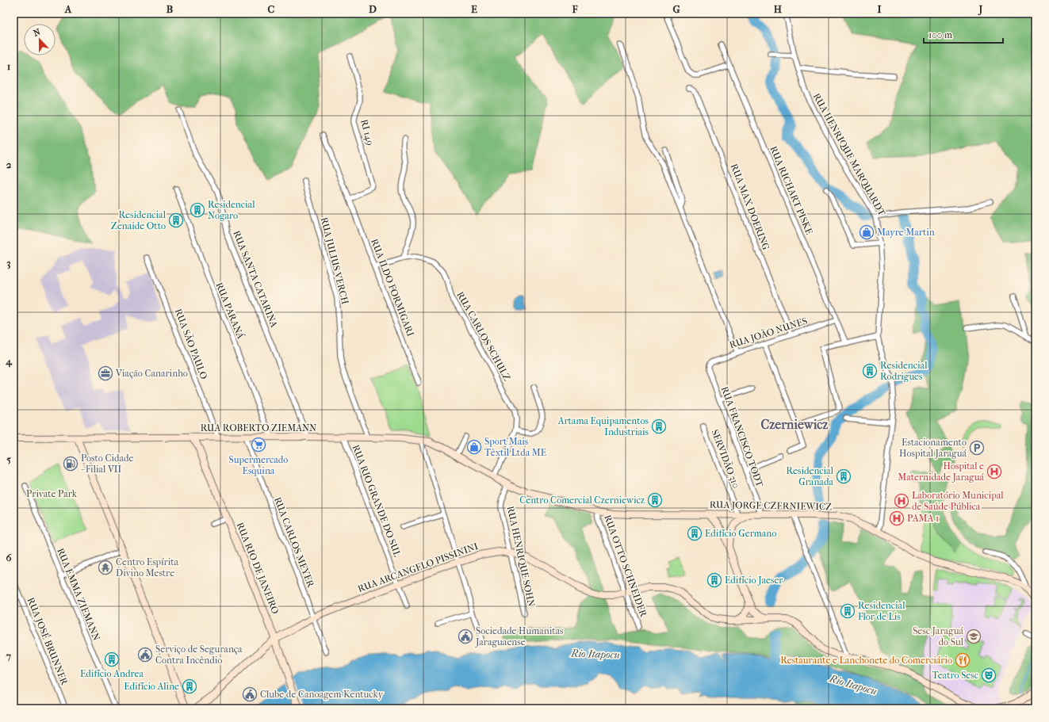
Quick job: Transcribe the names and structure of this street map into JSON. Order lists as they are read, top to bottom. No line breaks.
{"streets":{"main road":["RUA ROBERTO ZIEMANN","RUA JORGE CZERNIEWICZ","RUA ARCANGELO PISSININI","RUA RIO DE JANEIRO"],"street":["RI 149","RUA HENRIQUE MARQUARDT","RUA RICHART PISKE","RUA MAX DOERING","RUA JULIUS VERCH","RUA SANTA CATARINA","RUA ILDO FORMIGARI","RUA PARANÁ","RUA JOÃO NUNES","RUA CARLOS SCHULZ","RUA SÃO PAULO","RUA FRANCISCO TODT","SERVIDÃO 310","RUA RIO GRANDE DO SUL","RUA CARLOS MEYER","RUA HENRIQUE SOHN","RUA OTTO SCHNEIDER","RUA EMMA ZIEMANN","RUA JOSÉ BRUNNER"]},"crossings":[["RI 149","RUA ILDO FORMIGARI"],["RUA HENRIQUE MARQUARDT","RUA JORGE CZERNIEWICZ"],["RUA RICHART PISKE","RUA JOÃO NUNES"],["RUA MAX DOERING","RUA JOÃO NUNES"],["RUA JULIUS VERCH","RUA ROBERTO ZIEMANN"],["RUA SANTA CATARINA","RUA ROBERTO ZIEMANN"],["RUA ILDO FORMIGARI","RUA CARLOS SCHULZ"],["RUA PARANÁ","RUA ROBERTO ZIEMANN"],["RUA JOÃO NUNES","RUA FRANCISCO TODT"],["RUA CARLOS SCHULZ","RUA ROBERTO ZIEMANN"],["RUA CARLOS SCHULZ","RUA JORGE CZERNIEWICZ"],["RUA SÃO PAULO","RUA ROBERTO ZIEMANN"],["RUA ROBERTO ZIEMANN","RUA RIO GRANDE DO SUL"],["RUA ROBERTO ZIEMANN","RUA JORGE CZERNIEWICZ"],["RUA ROBERTO ZIEMANN","RUA CARLOS MEYER"],["RUA ROBERTO ZIEMANN","RUA RIO DE JANEIRO"],["RUA FRANCISCO TODT","RUA JORGE CZERNIEWICZ"],["SERVIDÃO 310","RUA JORGE CZERNIEWICZ"],["RUA RIO GRANDE DO SUL","RUA ARCANGELO PISSININI"],["RUA JORGE CZERNIEWICZ","RUA HENRIQUE SOHN"],["RUA JORGE CZERNIEWICZ","RUA OTTO SCHNEIDER"],["RUA CARLOS MEYER","RUA ARCANGELO PISSININI"],["RUA HENRIQUE SOHN","RUA ARCANGELO PISSININI"],["RUA OTTO SCHNEIDER","RUA ARCANGELO PISSININI"],["RUA ARCANGELO PISSININI","RUA RIO DE JANEIRO"]],"districts":["Czerniewicz"],"water":["Rio Itapocu"],"parks":["Private Park"],"places":{"building":["Residencial Nogaro","Residencial Zenaide Otto","Residencial Rodrigues","Artama Equipamentos Industriais","Residencial Granada","Centro Comercial Czerniewicz","Edifício Germano","Edifício Jaeser","Residencial Flor de Lis","Edifício Andrea","Edifício Aline"],"shop":["Mayre Martin","Sport Mais Têxtil Ltda ME"],"office":["Viação Canarinho"],"supermarket":["Supermercado Esquina"],"parking":["Estacionamento Hospital Jaraguá"],"fuel station":["Posto Cidade - Filial VII"],"hospital":["Hospital e Maternidade Jaraguá","Laboratório Municipal de Saúde Pública","PAMA 1"],"temple":["Centro Espírita Divino Mestre"],"public building":["Sociedade Humanitas Jaraguaense","Serviço de Segurança Contra Incêndio","Clube de Canoagem Kentucky"],"school or university":["Sesc Jaraguá do Sul"],"restaurant":["Restaurante e Lanchonete do Comerciário"],"theatre":["Teatro Sesc"]},"scale_bar":"100 m","north":"top","grid":{"columns":["A","B","C","D","E","F","G","H","I","J"],"rows":["1","2","3","4","5","6","7"]}}
